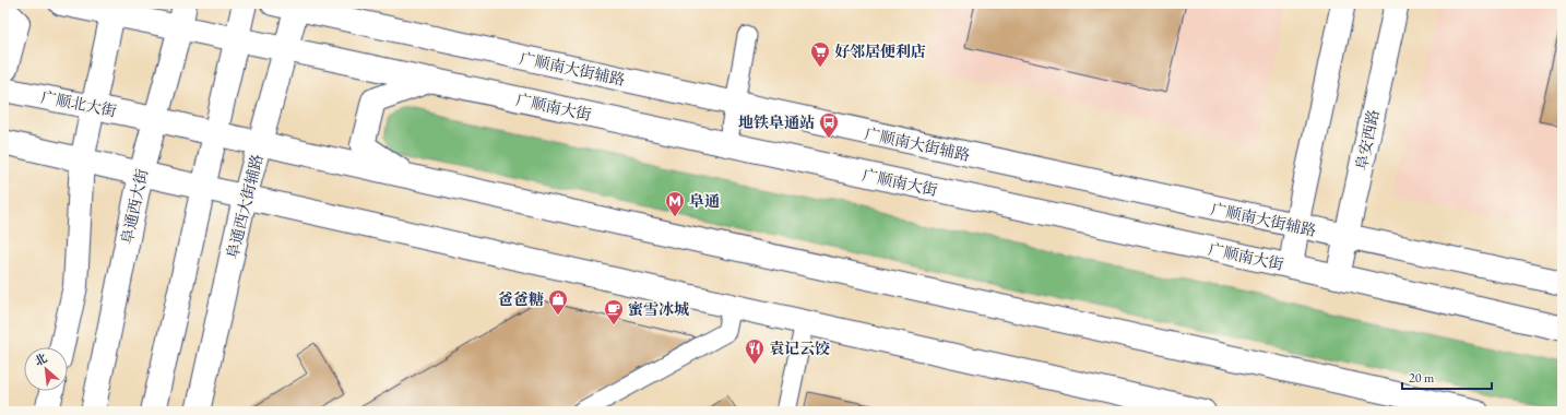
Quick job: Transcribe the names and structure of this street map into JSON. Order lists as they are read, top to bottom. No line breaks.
{"streets":{"main road":["广顺南大街辅路","广顺北大街","广顺南大街","阜安西路","阜通西大街","阜通西大街辅路"]},"crossings":[["广顺南大街辅路","阜安西路"],["广顺南大街辅路","阜通西大街辅路"],["广顺北大街","阜通西大街"],["广顺南大街","阜安西路"],["广顺南大街","阜通西大街辅路"]],"places":{"supermarket":["好邻居便利店"],"bus stop":["地铁阜通站"],"metro station":["阜通"],"shop":["爸爸糖"],"cafe":["蜜雪冰城"],"restaurant":["袁记云饺"]},"scale_bar":"20 m","north":"top left"}
